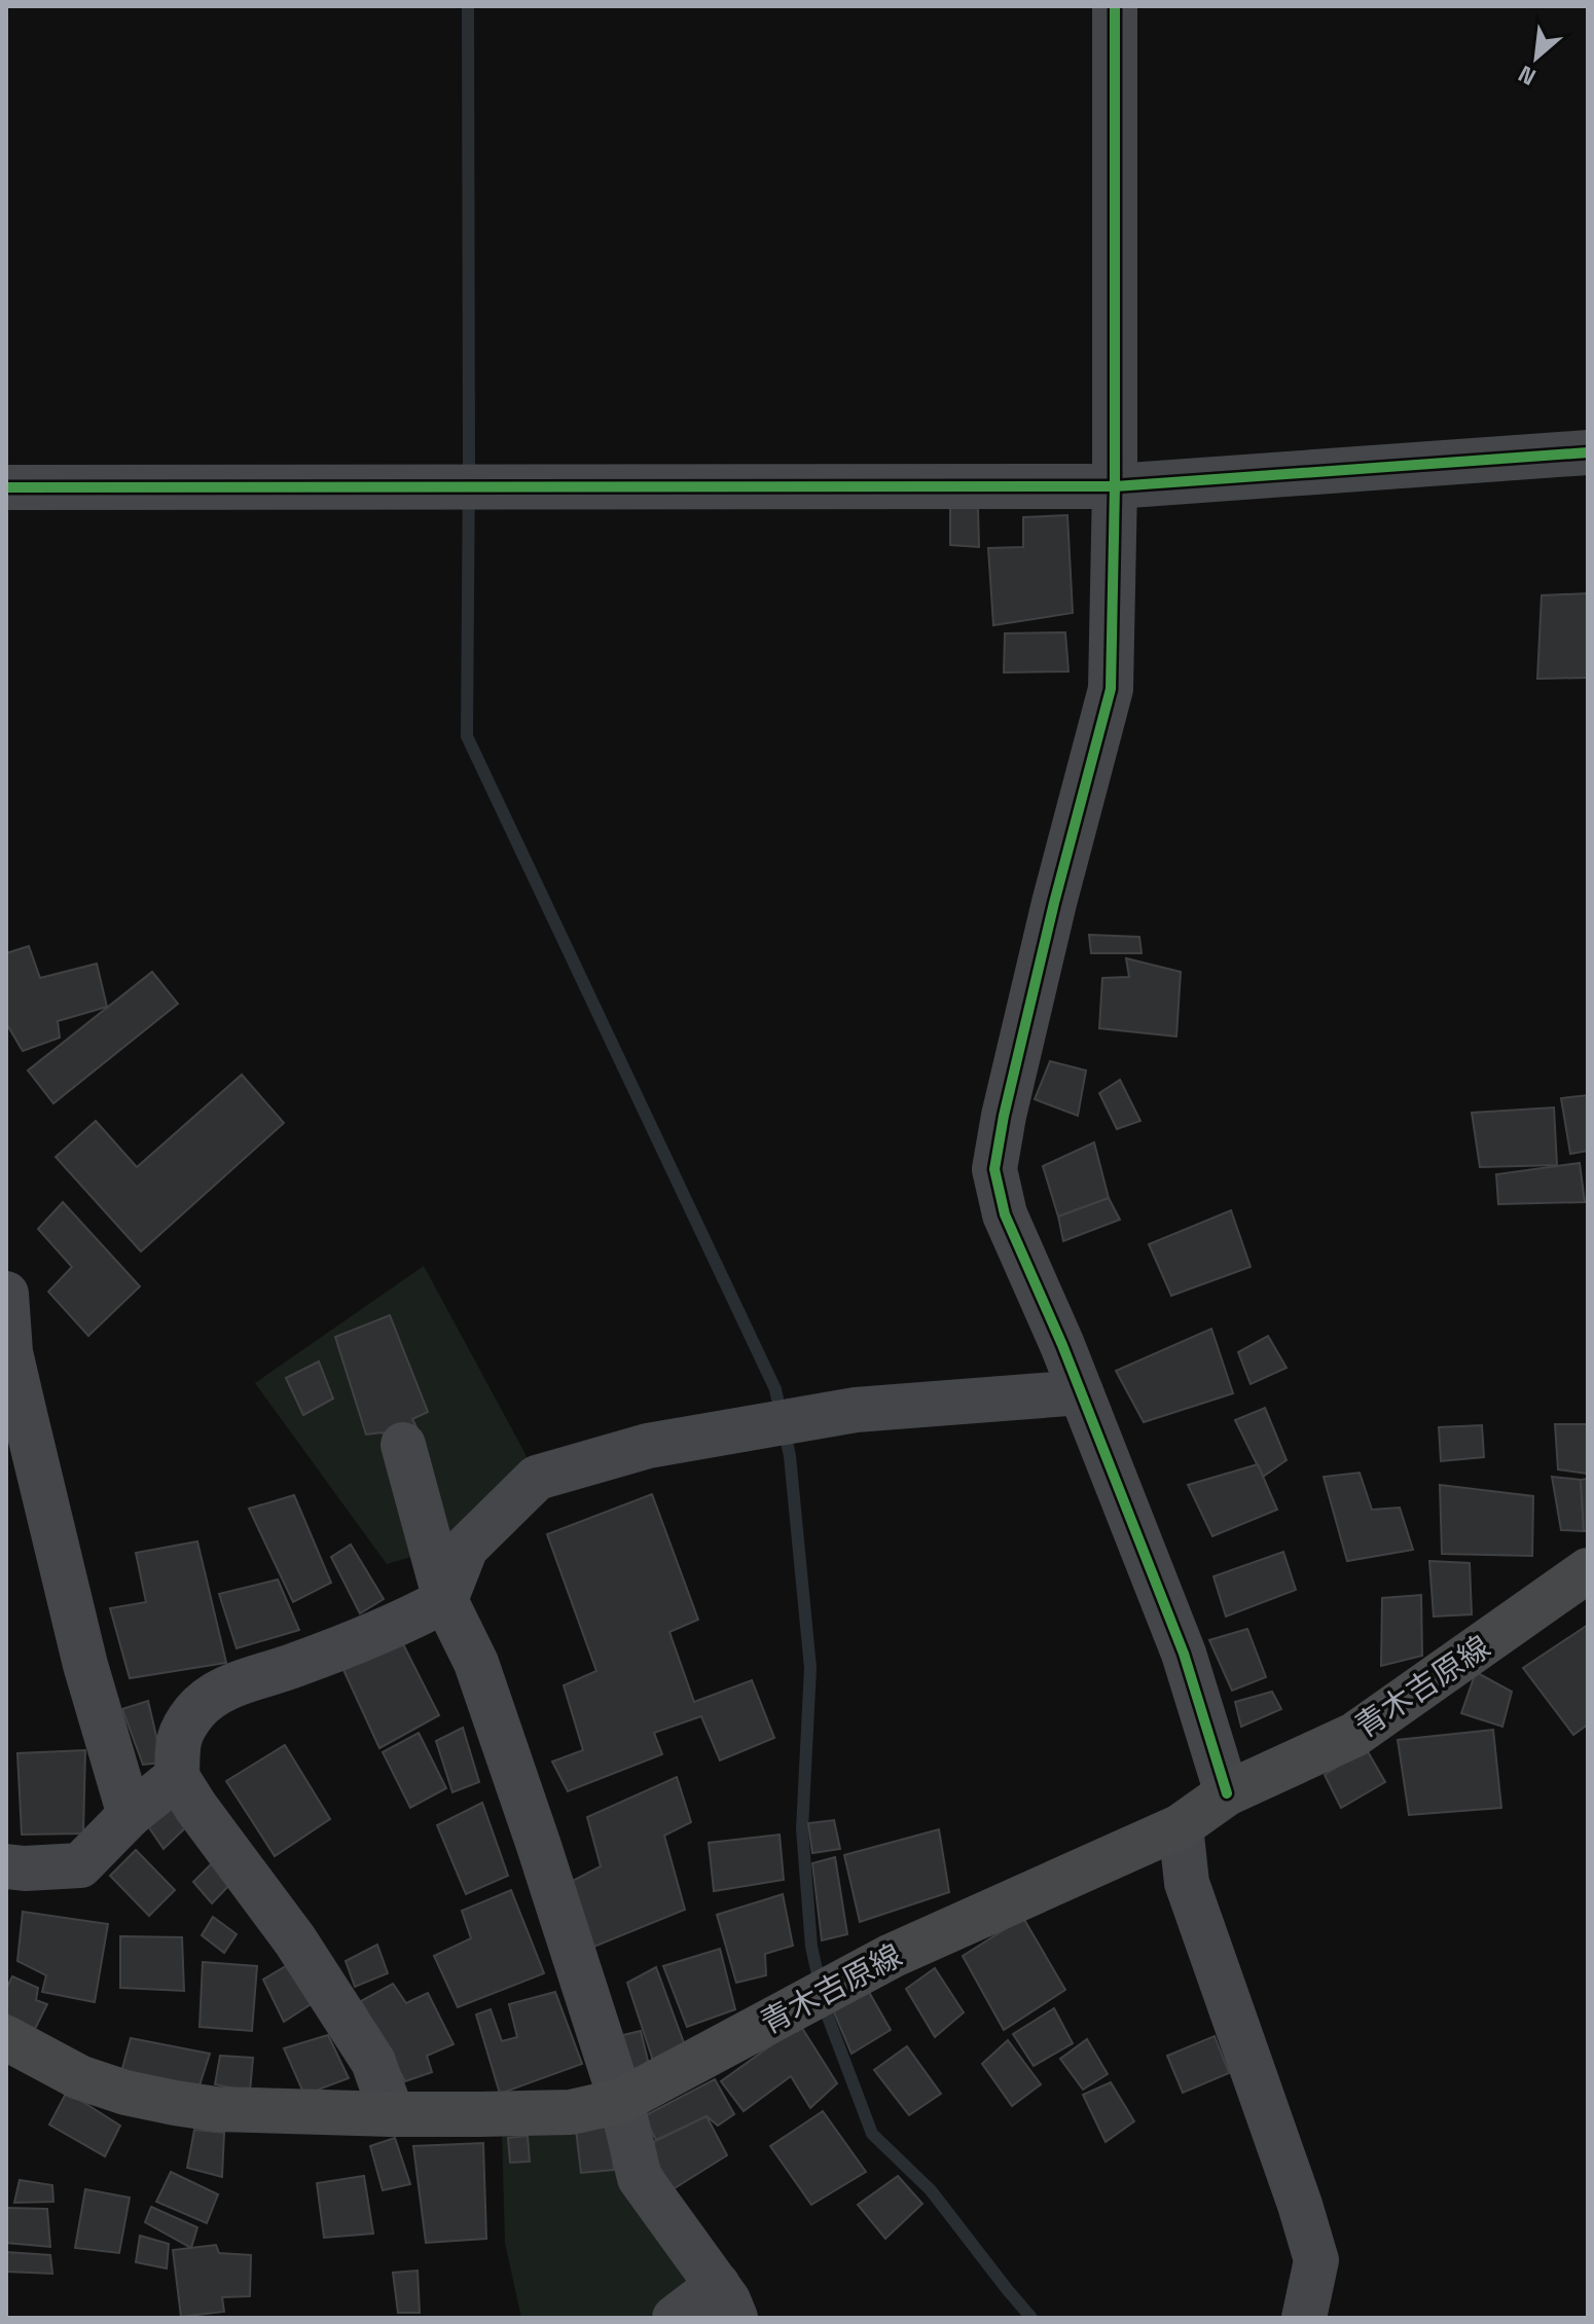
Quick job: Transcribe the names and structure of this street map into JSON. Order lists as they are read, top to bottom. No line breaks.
{"streets":{"main road":["青木吉原線"]},"north":"bottom left"}
